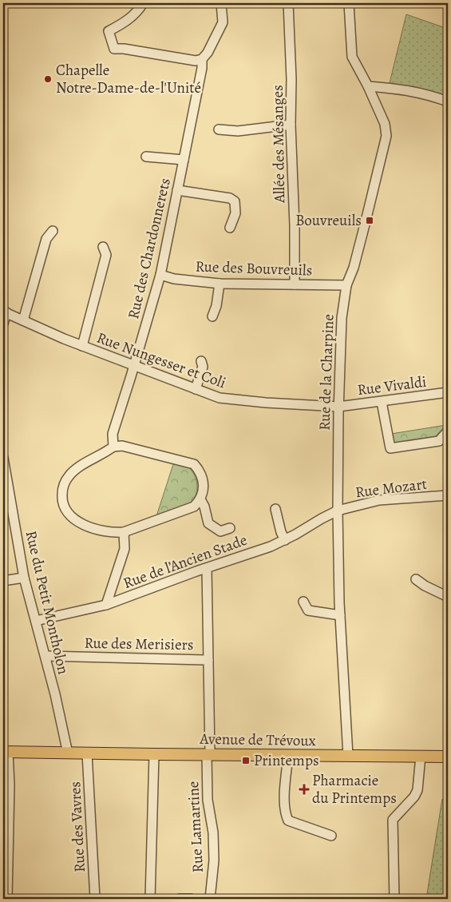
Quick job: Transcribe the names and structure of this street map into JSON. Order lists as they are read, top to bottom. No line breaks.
{"streets":{"main road":["Avenue de Trévoux"],"street":["Allée des Mésanges","Rue des Chardonnerets","Rue des Bouvreuils","Rue Nungesser et Coli","Rue de la Charpine","Rue Vivaldi","Rue Mozart","Rue de l’Ancien Stade","Rue du Petit Montholon","Rue des Merisiers","Rue des Vavres","Rue Lamartine"]},"crossings":[["Allée des Mésanges","Rue des Bouvreuils"],["Rue des Chardonnerets","Rue des Bouvreuils"],["Rue des Chardonnerets","Rue Nungesser et Coli"],["Rue des Bouvreuils","Rue de la Charpine"],["Rue Nungesser et Coli","Rue de la Charpine"],["Rue Nungesser et Coli","Rue Vivaldi"],["Rue de la Charpine","Rue Vivaldi"],["Rue de la Charpine","Rue Mozart"],["Rue de la Charpine","Rue de l’Ancien Stade"],["Rue de la Charpine","Avenue de Trévoux"],["Rue Mozart","Rue de l’Ancien Stade"],["Rue de l’Ancien Stade","Rue du Petit Montholon"],["Rue de l’Ancien Stade","Rue Lamartine"],["Rue du Petit Montholon","Rue des Merisiers"],["Rue du Petit Montholon","Avenue de Trévoux"],["Rue des Merisiers","Rue Lamartine"],["Avenue de Trévoux","Rue des Vavres"],["Avenue de Trévoux","Rue Lamartine"]],"places":{"other":["Chapelle Notre-Dame-de-l'Unité"],"transit":["Bouvreuils","Printemps"],"health":["Pharmacie du Printemps"]}}
